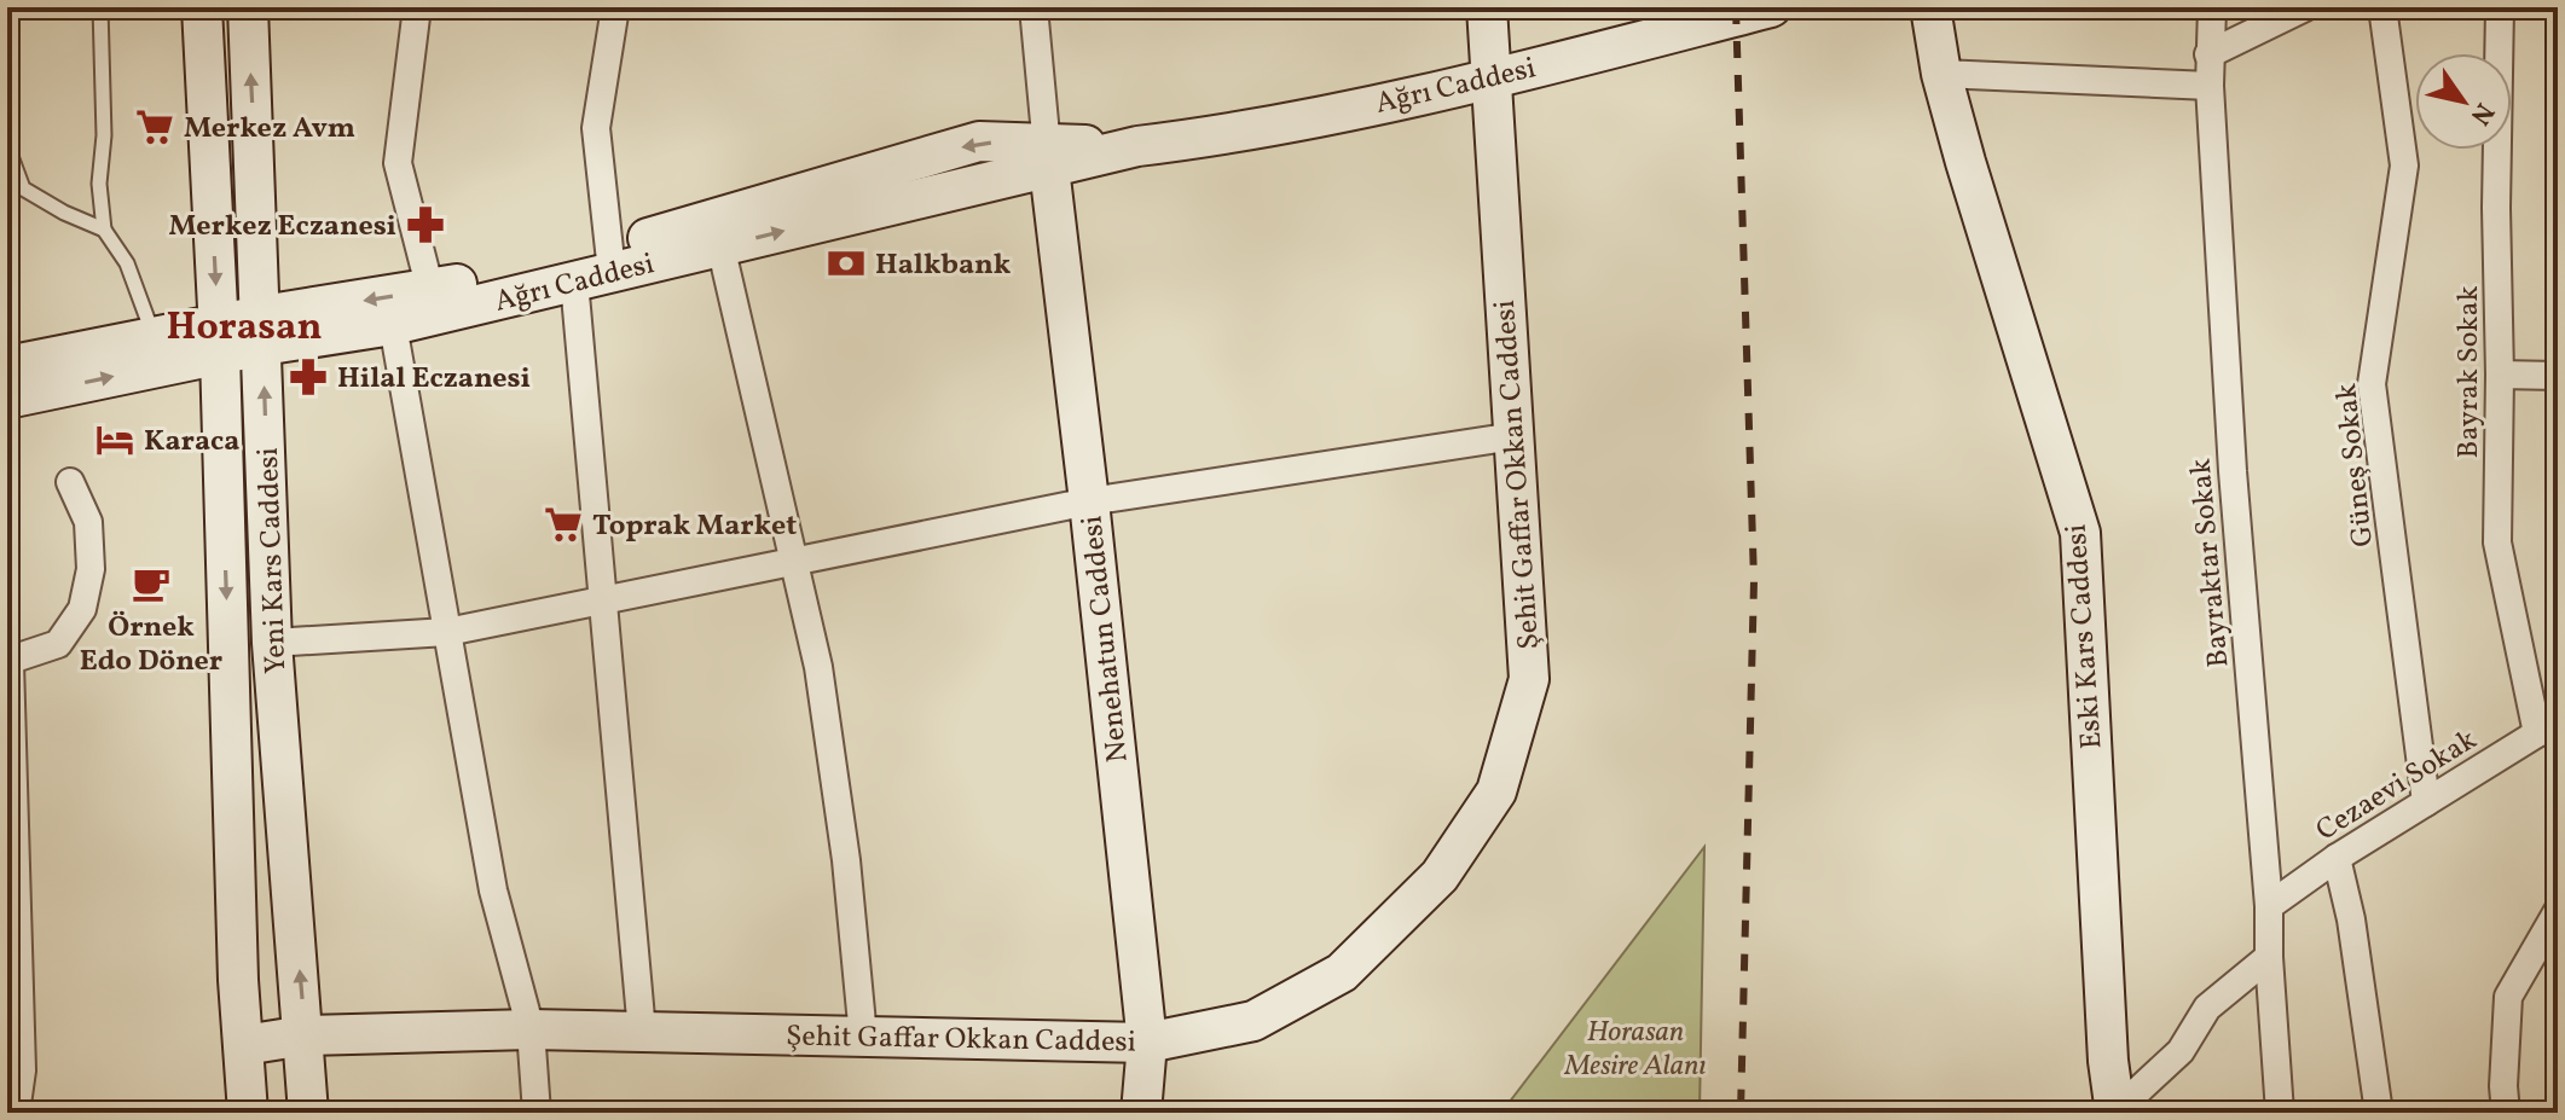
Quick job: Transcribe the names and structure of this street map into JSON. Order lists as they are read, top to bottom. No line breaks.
{"streets":{"main road":["Ağrı Caddesi","Şehit Gaffar Okkan Caddesi","Yeni Kars Caddesi","Eski Kars Caddesi","Nenehatun Caddesi"],"street":["Bayrak Sokak","Güneş Sokak","Bayraktar Sokak","Cezaevi Sokak"]},"crossings":[["Ağrı Caddesi","Şehit Gaffar Okkan Caddesi"],["Ağrı Caddesi","Yeni Kars Caddesi"],["Ağrı Caddesi","Nenehatun Caddesi"],["Bayrak Sokak","Cezaevi Sokak"],["Güneş Sokak","Cezaevi Sokak"],["Şehit Gaffar Okkan Caddesi","Yeni Kars Caddesi"],["Şehit Gaffar Okkan Caddesi","Nenehatun Caddesi"],["Bayraktar Sokak","Cezaevi Sokak"]],"districts":["Horasan"],"parks":["Horasan Mesire Alanı"],"places":{"supermarket":["Merkez Avm","Toprak Market"],"pharmacy":["Merkez Eczanesi","Hilal Eczanesi"],"bank":["Halkbank"],"hotel":["Karaca"],"cafe":["Örnek Edo Döner"]},"north":"bottom right"}
